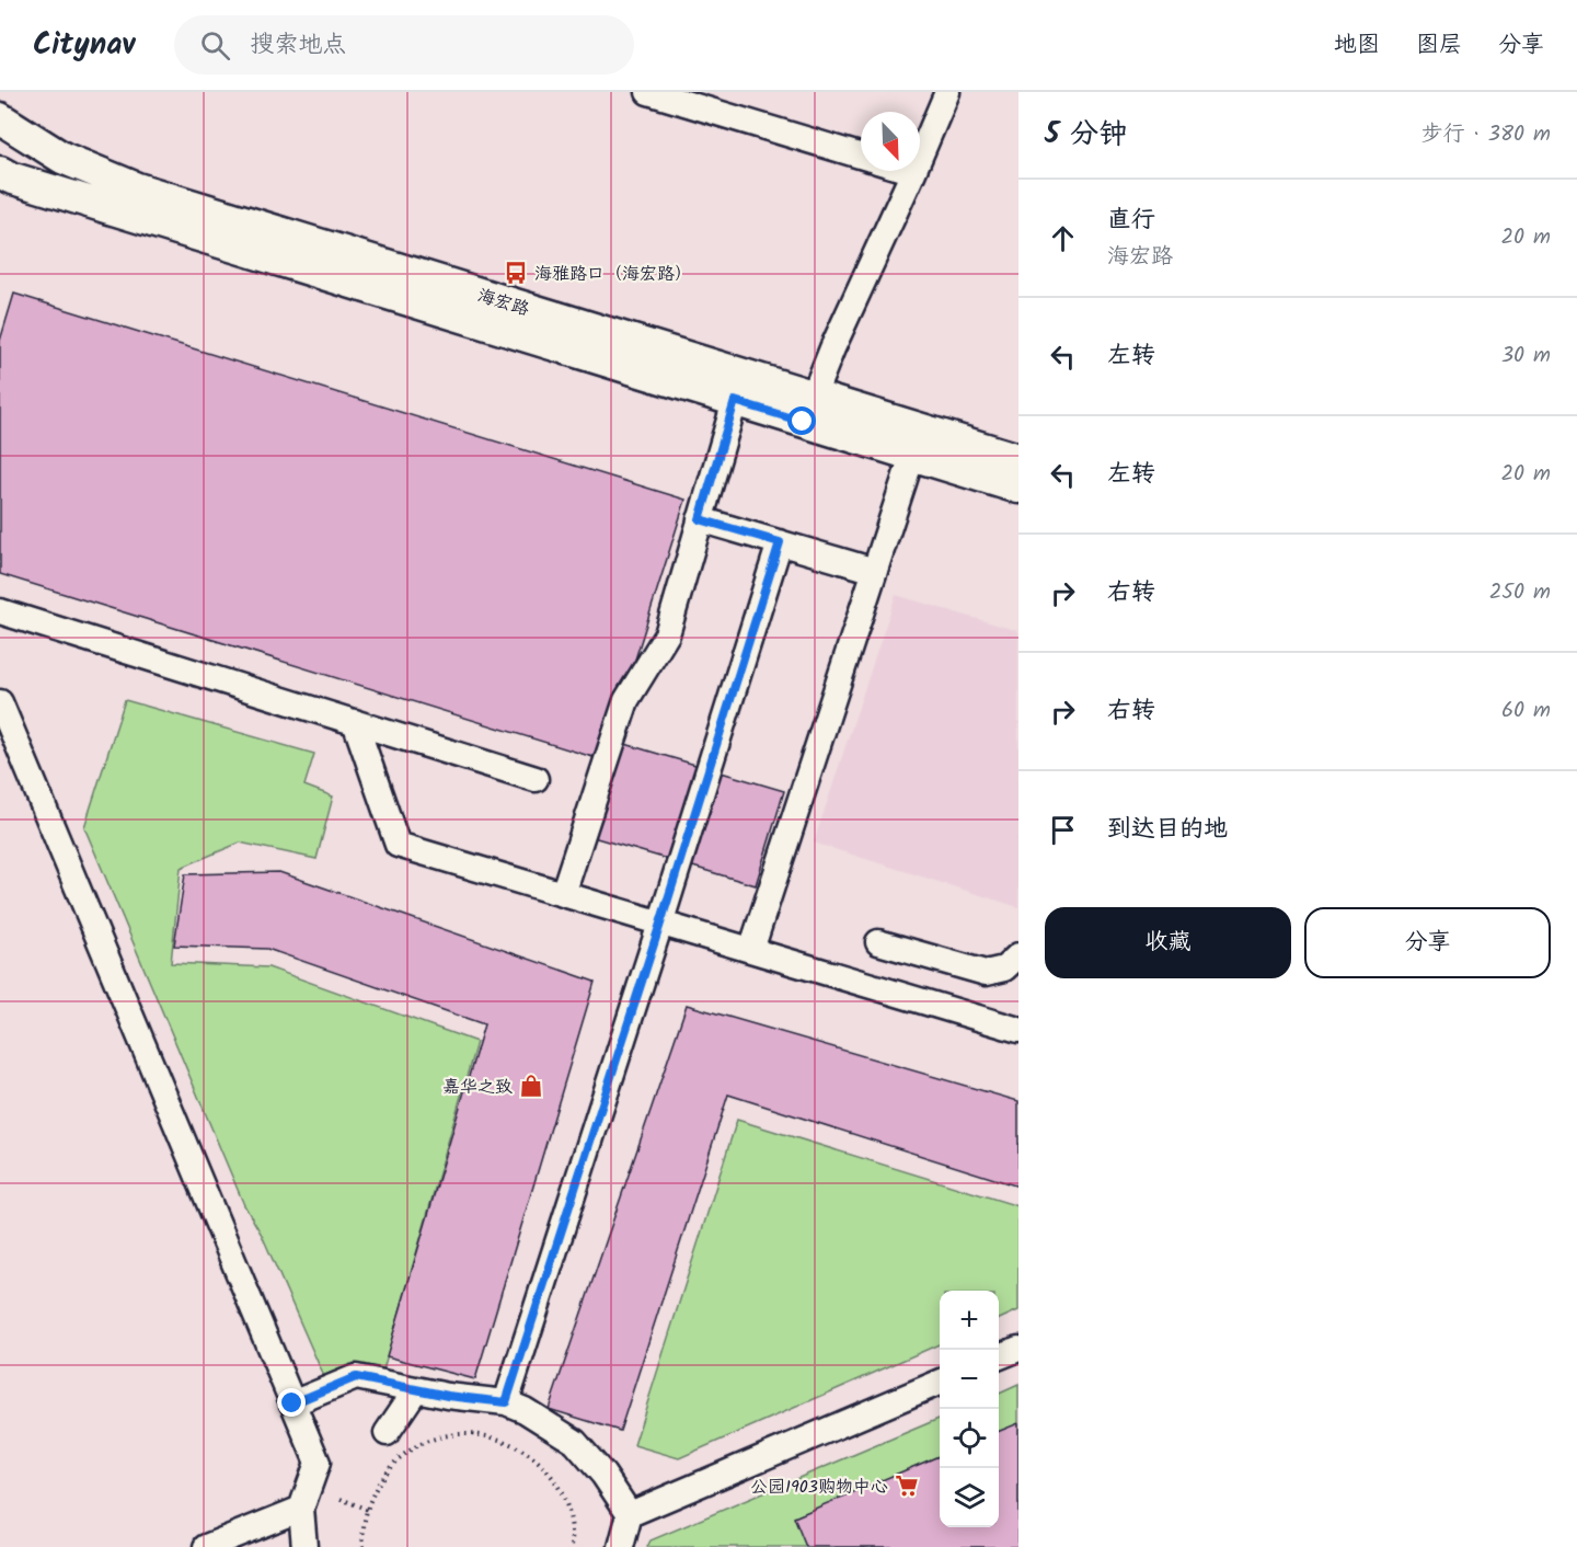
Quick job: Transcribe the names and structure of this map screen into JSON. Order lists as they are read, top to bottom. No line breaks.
{"streets":{"main road":["海宏路"]},"places":{"bus stop":["海雅路口（海宏路）"],"shop":["嘉华之致"],"supermarket":["公园1903购物中心"]},"north":"bottom right","page":{"header":"Citynav","search":"搜索地点","nav":["地图","图层","分享"],"heading":["5 分钟","步行 · 380 m"],"list":[["直行","海宏路","20 m"],["左转","30 m"],["左转","20 m"],["右转","250 m"],["右转","60 m"],"到达目的地"],"buttons":["收藏","分享"],"map_buttons":["+","−"]}}
